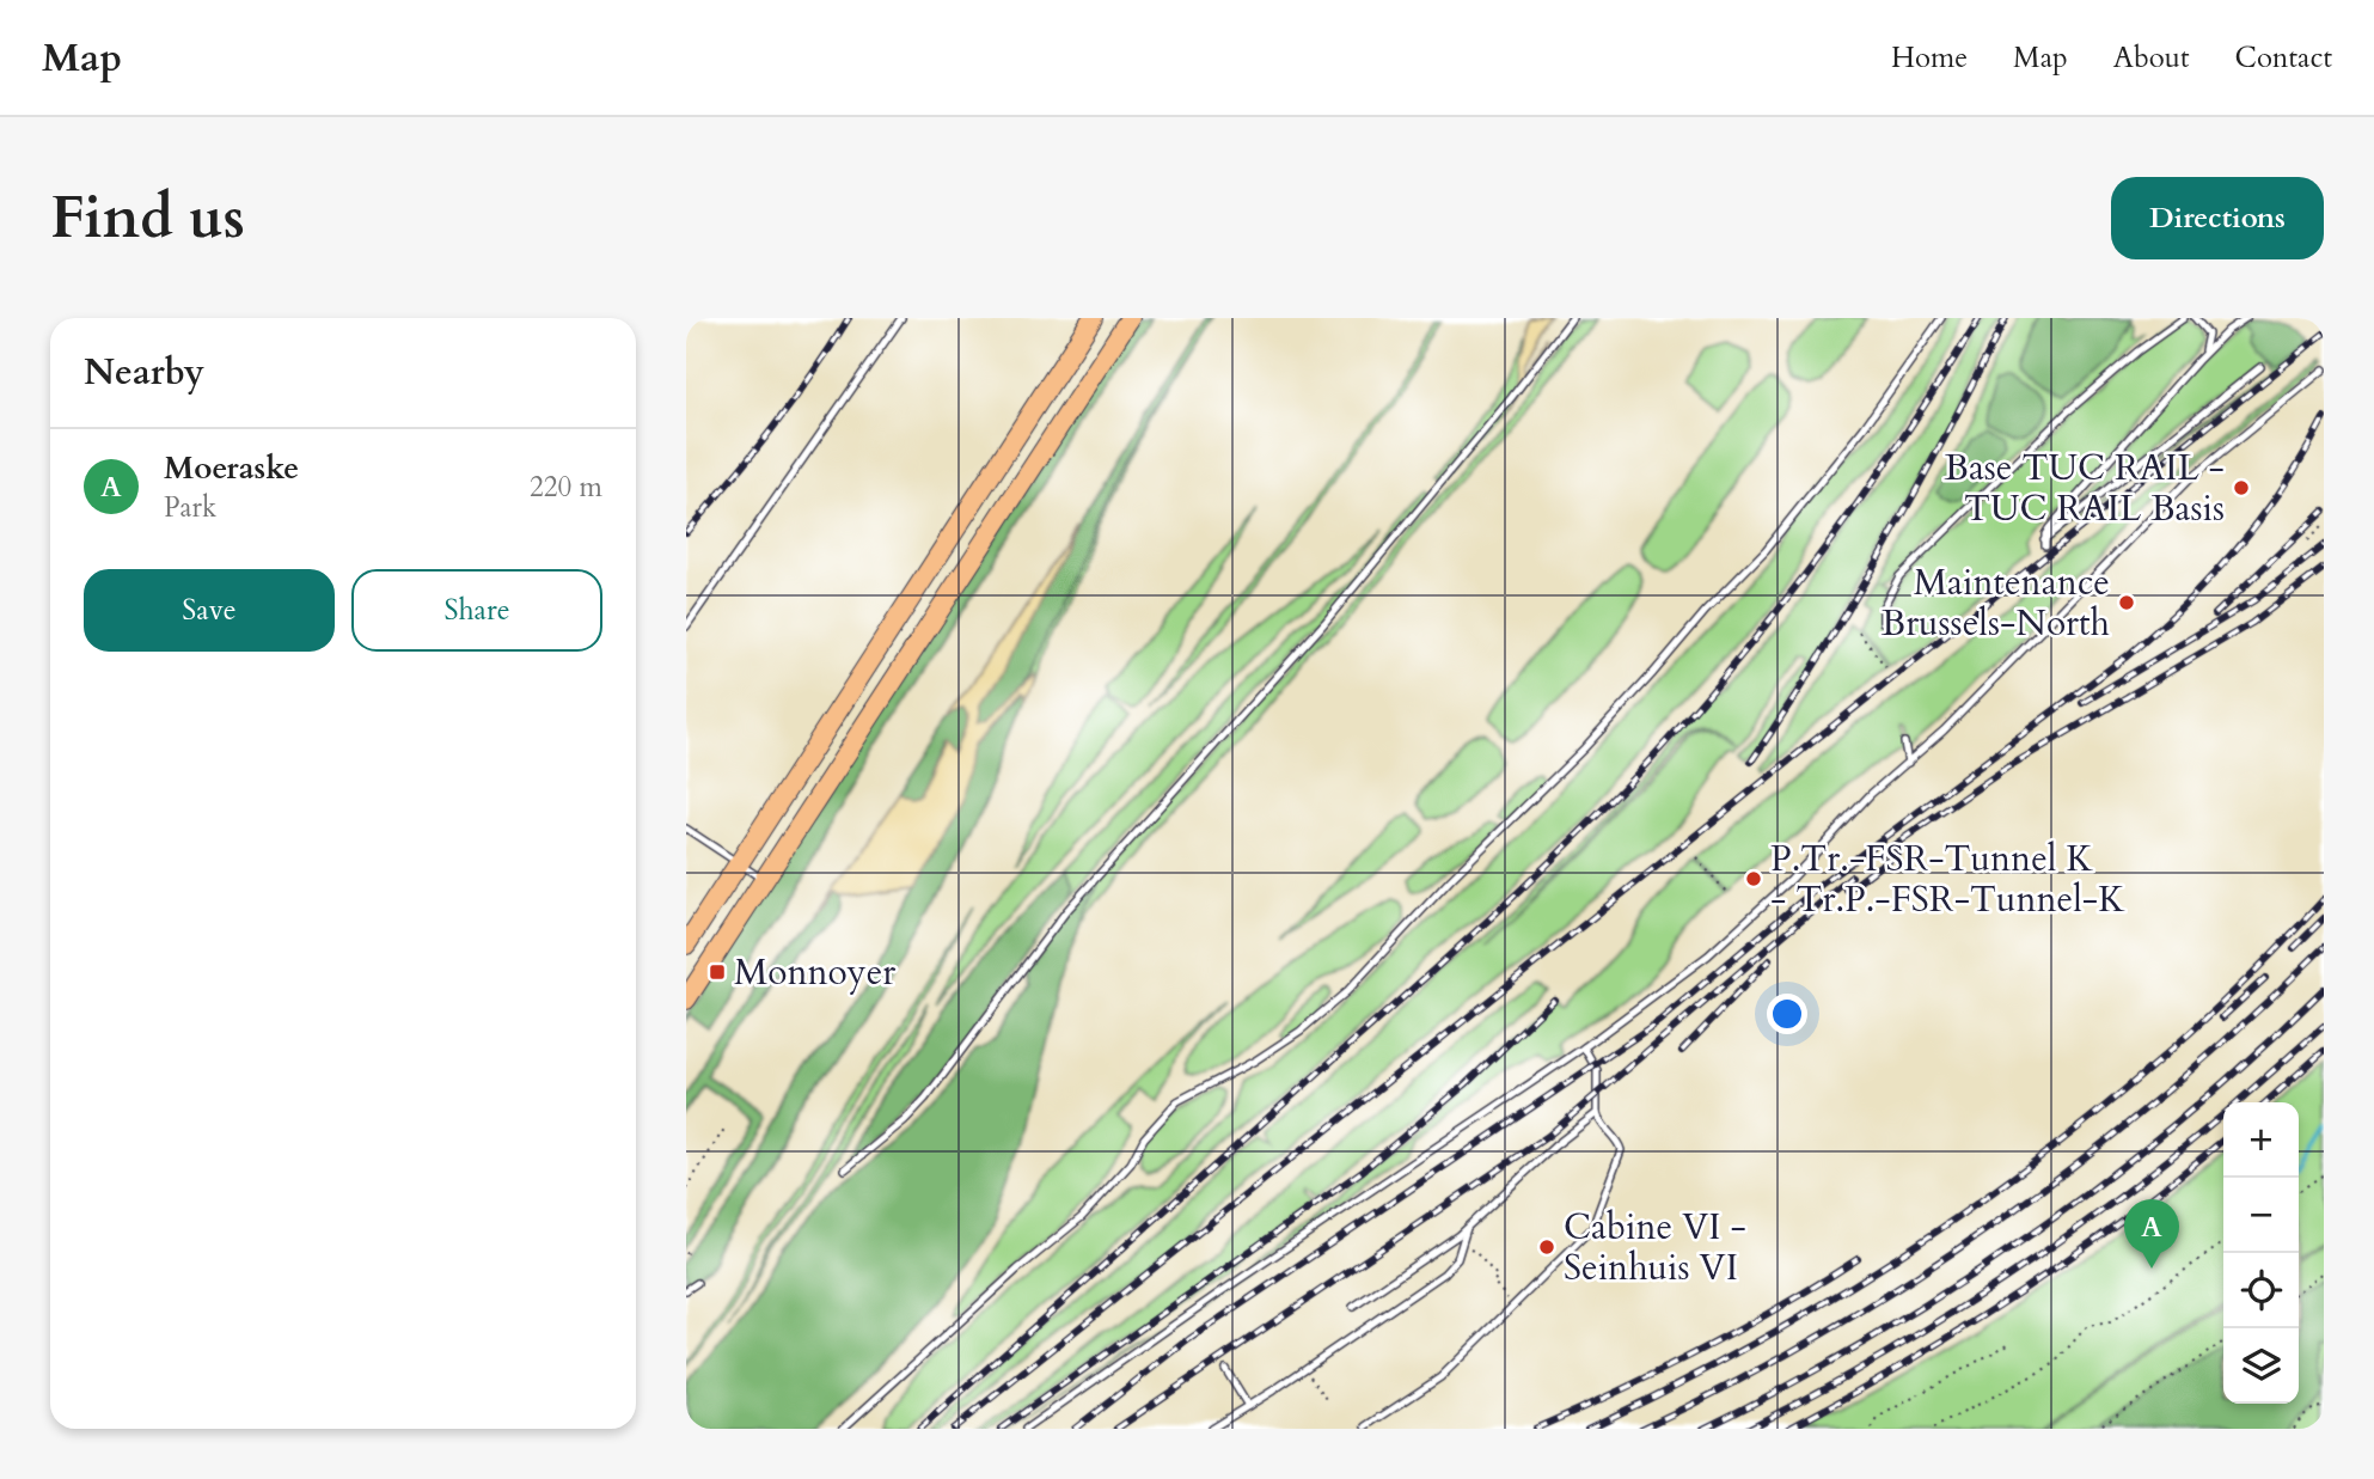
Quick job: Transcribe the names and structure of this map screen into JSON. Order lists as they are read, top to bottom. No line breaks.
{"places":{"other":["Base TUC RAIL - TUC RAIL Basis","Maintenance Brussels-North","P.Tr.-FSR-Tunnel K - Tr.P.-FSR-Tunnel-K","Cabine VI - Seinhuis VI"],"transit":["Monnoyer"]},"page":{"header":"Map","nav":["Home","Map","About","Contact"],"buttons":["Directions",["Save","Share"]],"title":"Find us","heading":"Nearby","list":[{"mark":"A","name":"Moeraske","note":"Park","value":"220 m"}],"map_buttons":["+","−"],"pins":"A"}}
